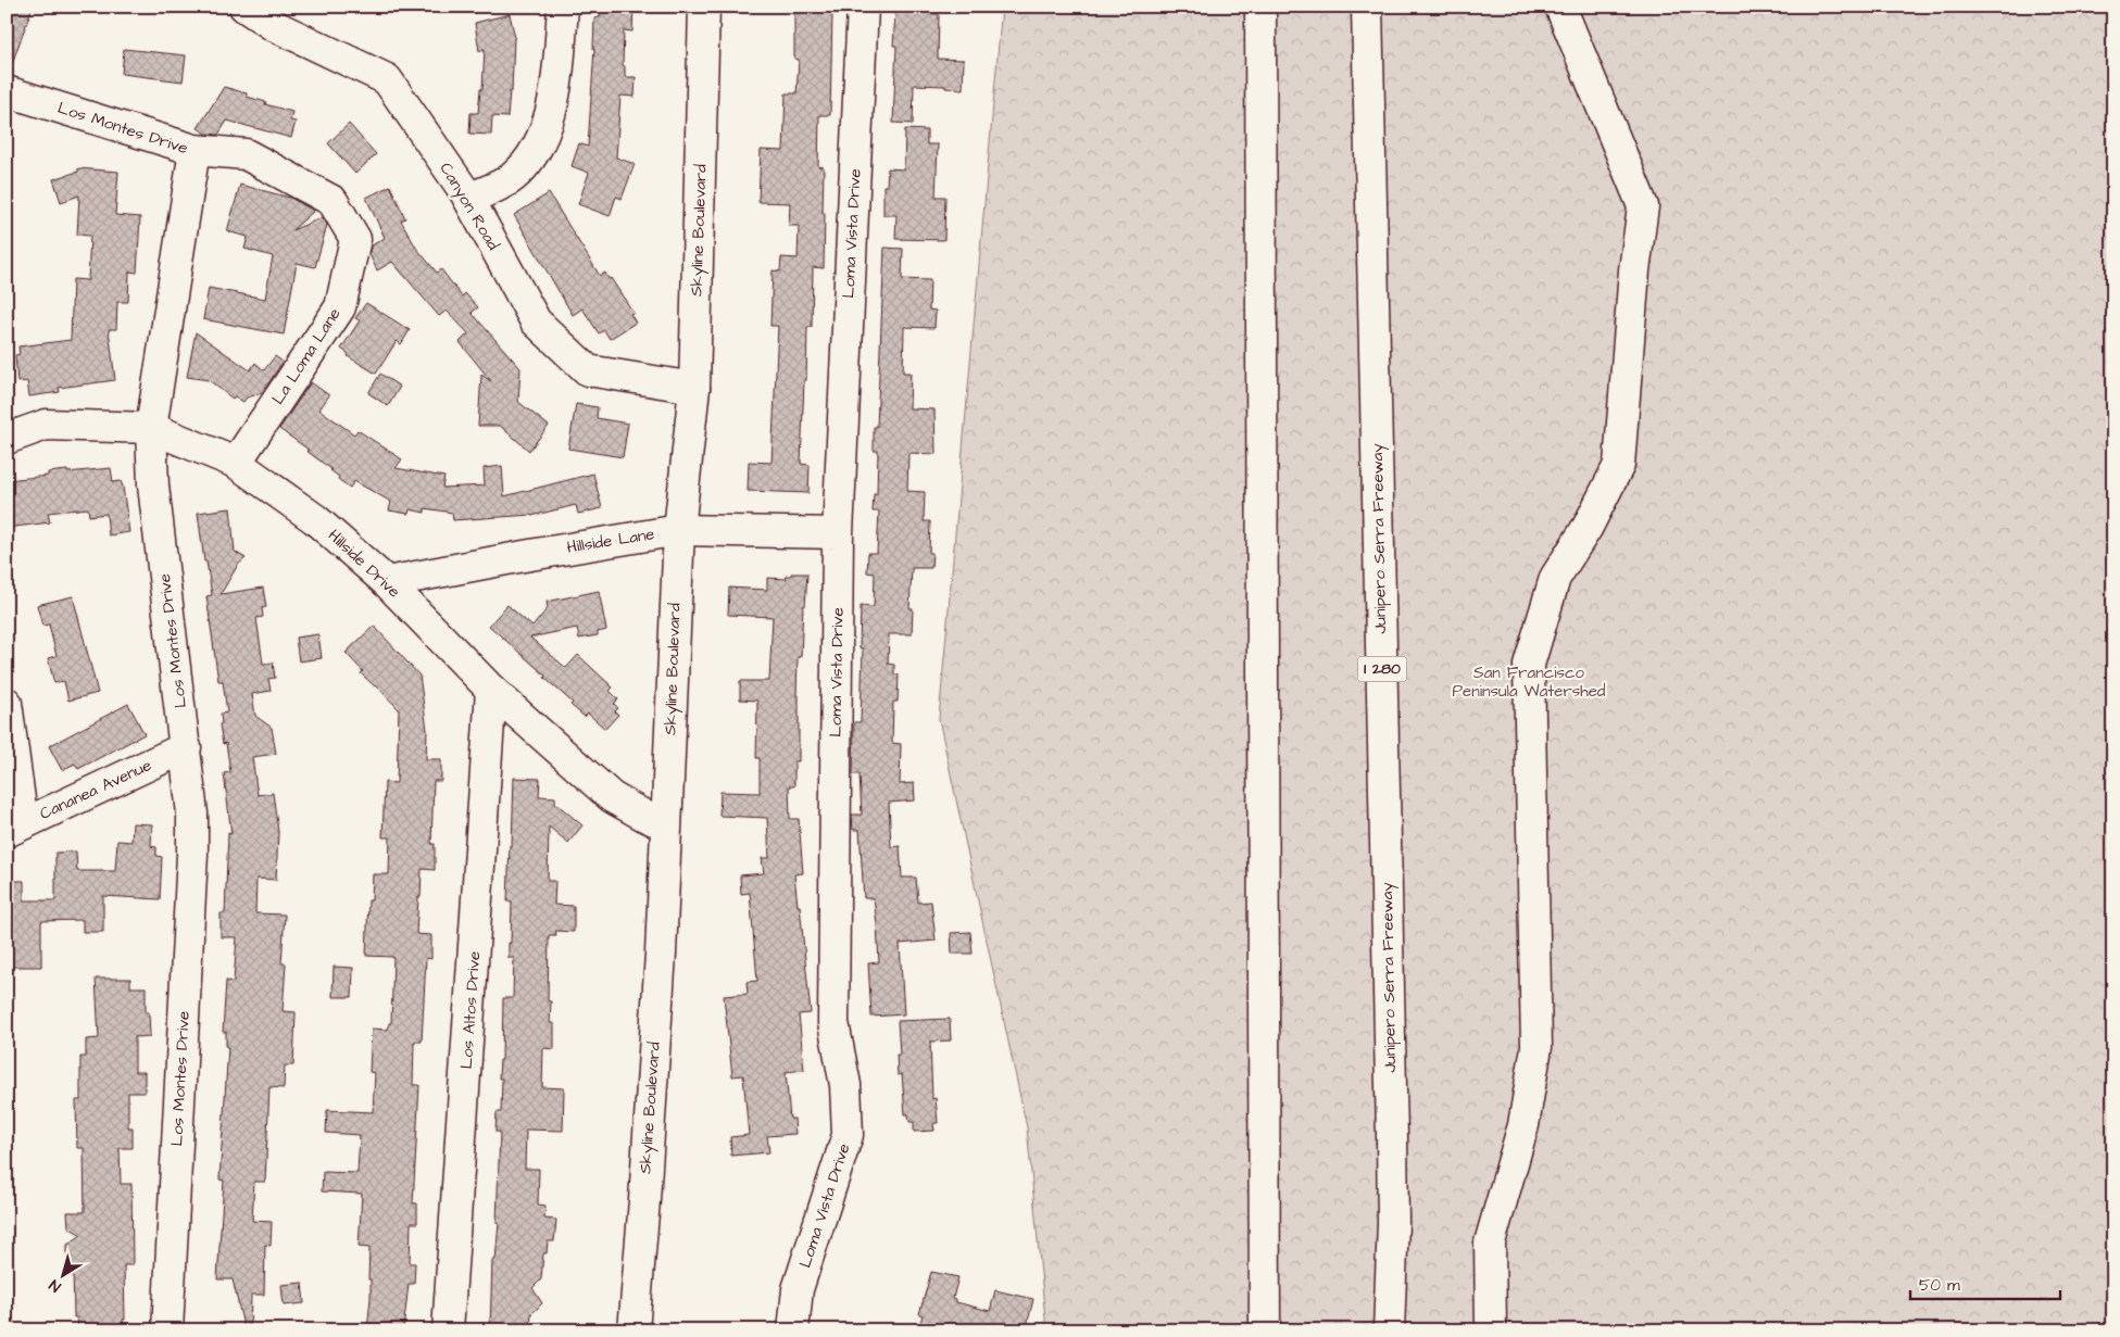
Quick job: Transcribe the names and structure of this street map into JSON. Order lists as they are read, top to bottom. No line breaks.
{"streets":{"main road":["Los Montes Drive","Canyon Road","Skyline Boulevard","Loma Vista Drive","La Loma Lane","Junipero Serra Freeway","Hillside Lane","Hillside Drive","I 280","Cananea Avenue","Los Altos Drive"]},"crossings":[["Los Montes Drive","La Loma Lane"],["Los Montes Drive","Hillside Drive"],["Los Montes Drive","Cananea Avenue"],["Canyon Road","Skyline Boulevard"],["Skyline Boulevard","Hillside Lane"],["Skyline Boulevard","Hillside Drive"],["Loma Vista Drive","Hillside Lane"],["La Loma Lane","Hillside Drive"],["Hillside Lane","Hillside Drive"],["Hillside Drive","Los Altos Drive"]],"parks":["San Francisco Peninsula Watershed"],"scale_bar":"50 m","north":"bottom left"}
